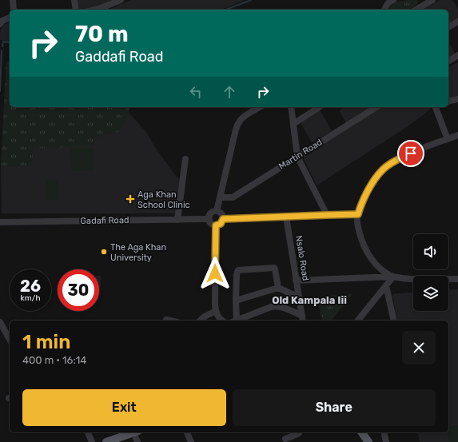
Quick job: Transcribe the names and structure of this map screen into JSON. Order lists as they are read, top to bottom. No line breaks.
{"streets":{"street":["Martin Road","Gadafi Road","Nsalo Road"]},"districts":["Old Kampala Iii"],"places":{"health":["Aga Khan School Clinic"],"other":["The Aga Khan University"]},"page":{"turn":["70 m","Gaddafi Road"],"speed":"26 km/h","limit":"30","heading":["1 min","400 m · 16:14"],"buttons":["Exit","Share"]}}
